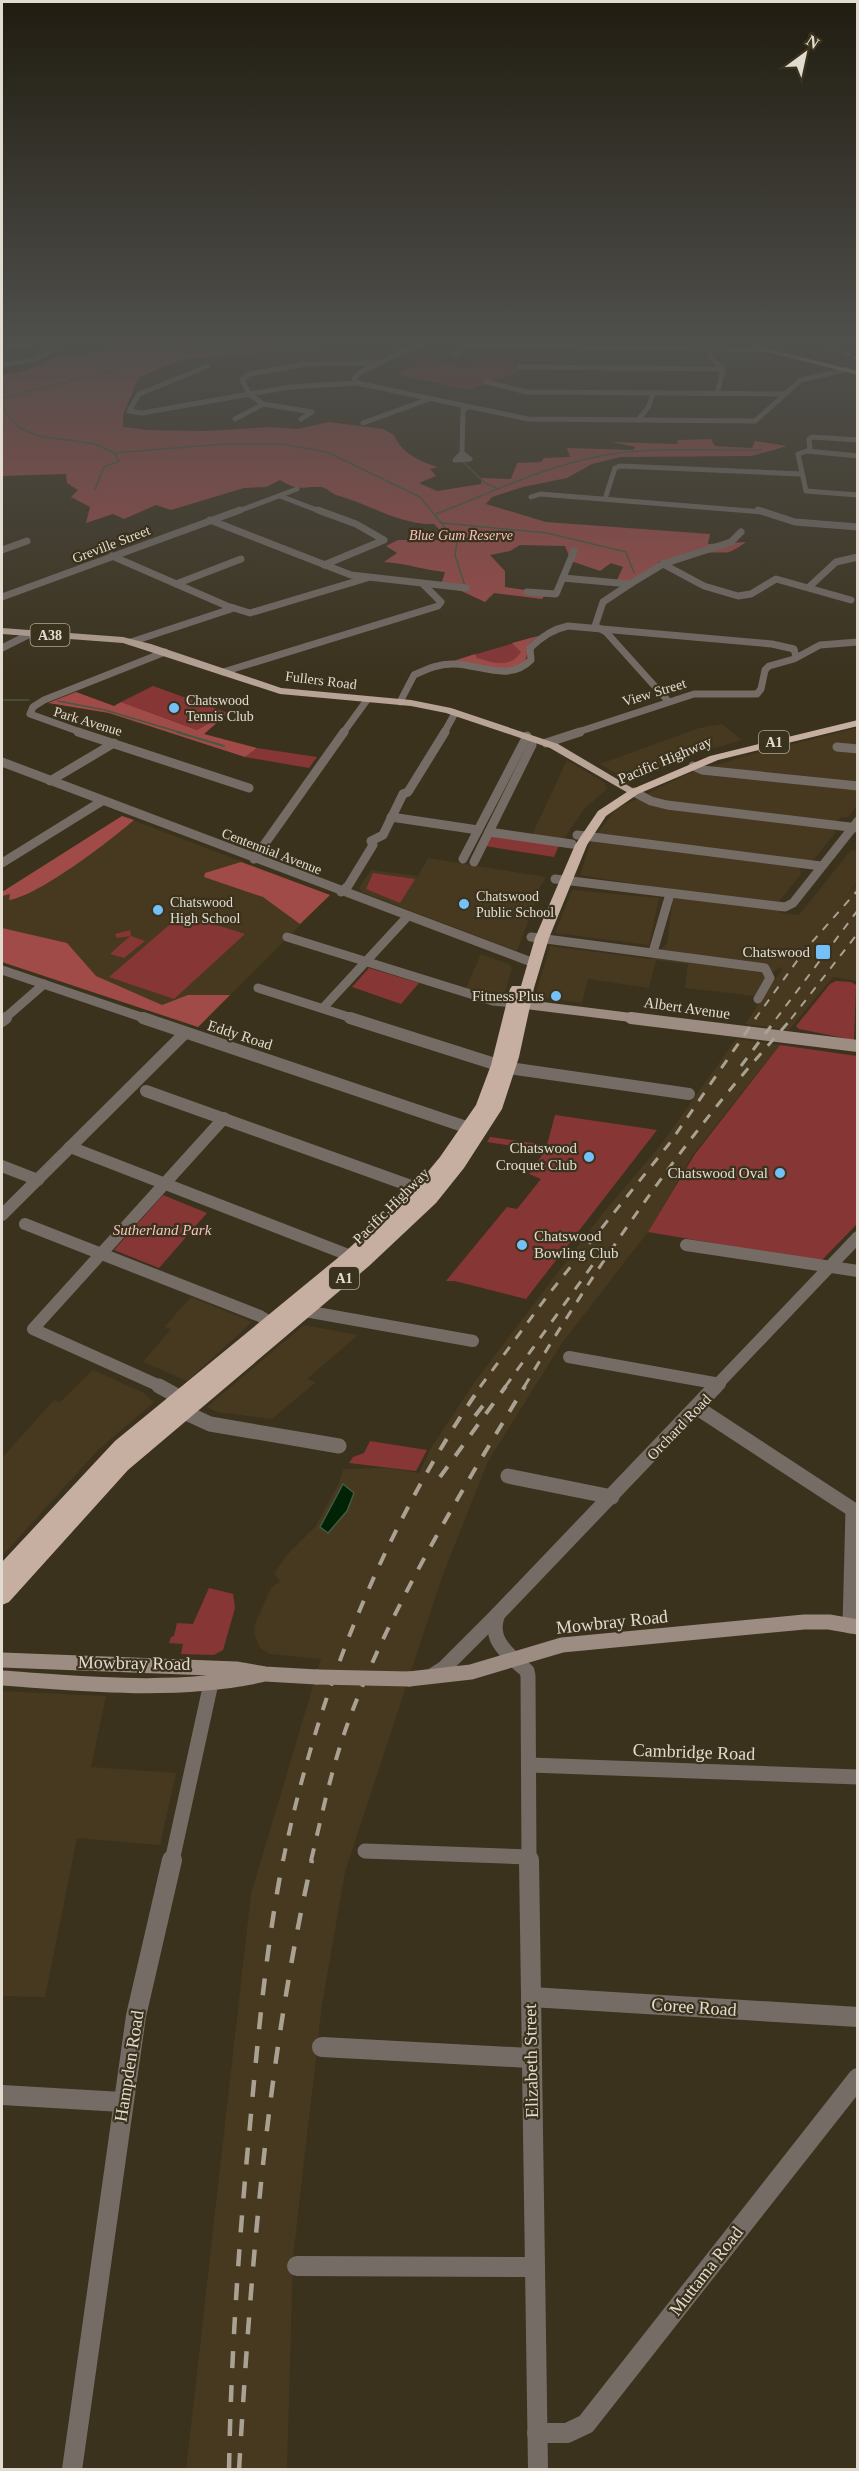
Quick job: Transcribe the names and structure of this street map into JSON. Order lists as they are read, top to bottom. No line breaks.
{"streets":{"highway":["A1","Pacific Highway"],"main road":["A38","Fullers Road","Albert Avenue","Mowbray Road"],"street":["Greville Street","View Street","Park Avenue","Centennial Avenue","Eddy Road","Orchard Road","Cambridge Road","Coree Road","Elizabeth Street","Hampden Road","Muttama Road"]},"crossings":[["Fullers Road","View Street"],["Fullers Road","Park Avenue"],["Fullers Road","Pacific Highway"],["Pacific Highway","Centennial Avenue"],["Pacific Highway","Albert Avenue"],["Pacific Highway","Eddy Road"],["Orchard Road","Mowbray Road"],["Mowbray Road","Elizabeth Street"],["Mowbray Road","Hampden Road"],["Cambridge Road","Elizabeth Street"],["Coree Road","Elizabeth Street"],["Elizabeth Street","Muttama Road"]],"parks":["Blue Gum Reserve","Sutherland Park"],"places":{"other":["Chatswood Tennis Club","Chatswood Public School","Chatswood High School","Fitness Plus","Chatswood Croquet Club","Chatswood Oval","Chatswood Bowling Club"],"transit":["Chatswood"]},"north":"top right"}
